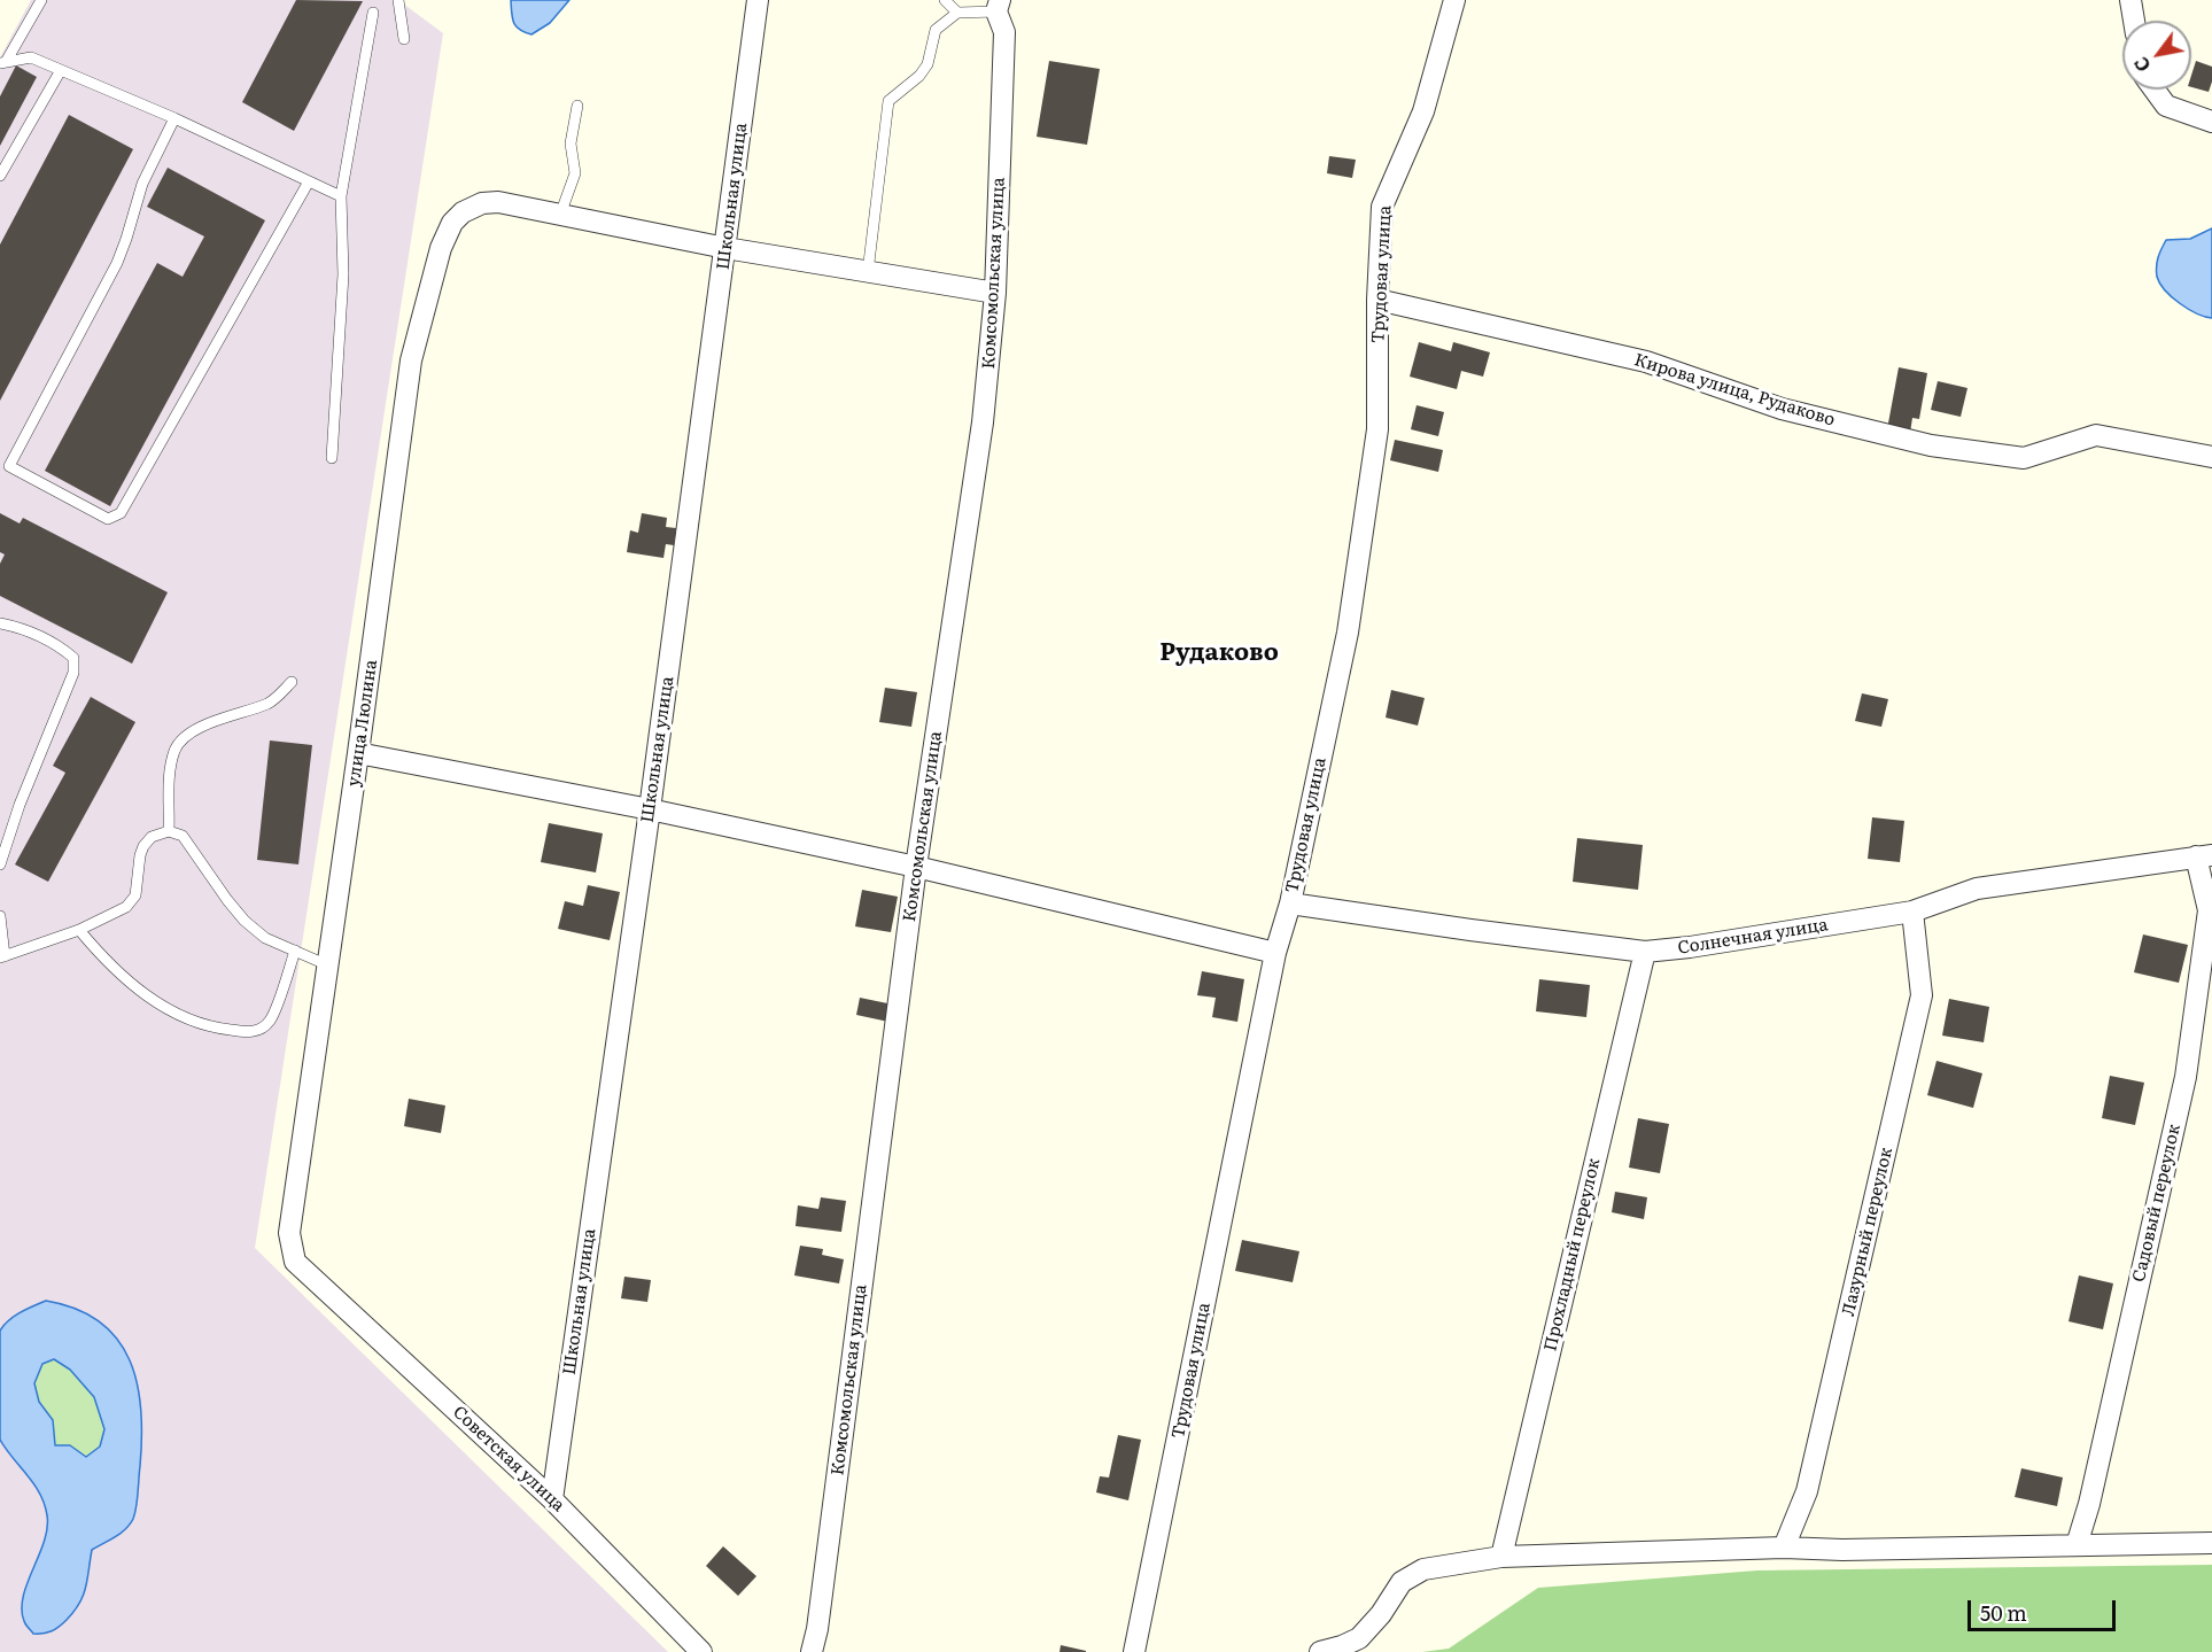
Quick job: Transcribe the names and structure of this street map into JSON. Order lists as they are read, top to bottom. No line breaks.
{"streets":{"street":["Школьная улица","Комсомольская улица","Трудовая улица","Кирова улица, Рудаково","улица Люлина","Солнечная улица","Садовый переулок","Лазурный переулок","Прохладный переулок","Советская улица"]},"crossings":[["Школьная улица","Советская улица"],["Трудовая улица","Кирова улица, Рудаково"],["Трудовая улица","Солнечная улица"],["улица Люлина","Советская улица"],["Солнечная улица","Садовый переулок"],["Солнечная улица","Лазурный переулок"],["Солнечная улица","Прохладный переулок"]],"districts":["Рудаково"],"scale_bar":"50 m","north":"bottom left"}
